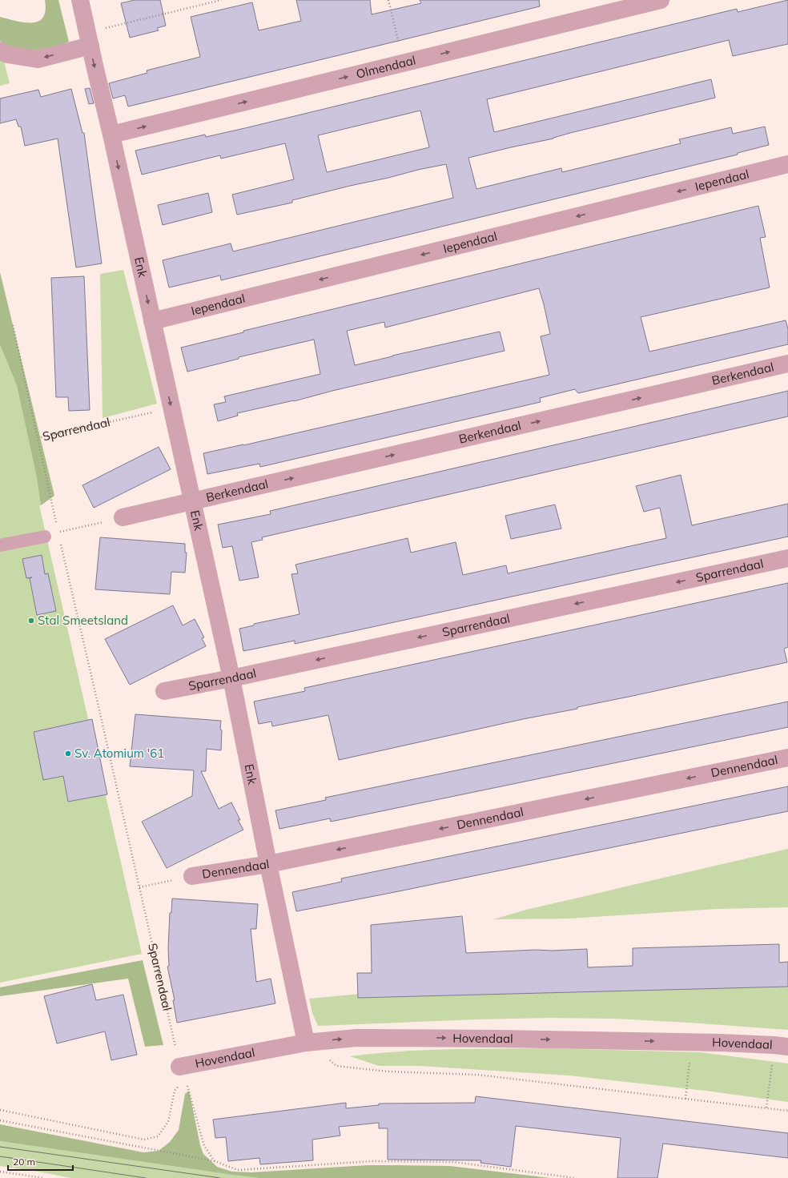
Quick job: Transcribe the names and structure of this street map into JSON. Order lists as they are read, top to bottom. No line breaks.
{"streets":{"street":["Olmendaal","Iependaal","Enk","Berkendaal","Sparrendaal","Dennendaal","Hovendaal"]},"crossings":[["Olmendaal","Enk"],["Iependaal","Enk"],["Enk","Berkendaal"],["Enk","Sparrendaal"],["Enk","Dennendaal"],["Enk","Hovendaal"],["Sparrendaal","Hovendaal"]],"one_way":["Olmendaal","Iependaal","Enk","Berkendaal","Sparrendaal","Dennendaal","Hovendaal"],"places":["Stal Smeetsland","Sv. Atomium '61"],"scale_bar":"20 m"}
